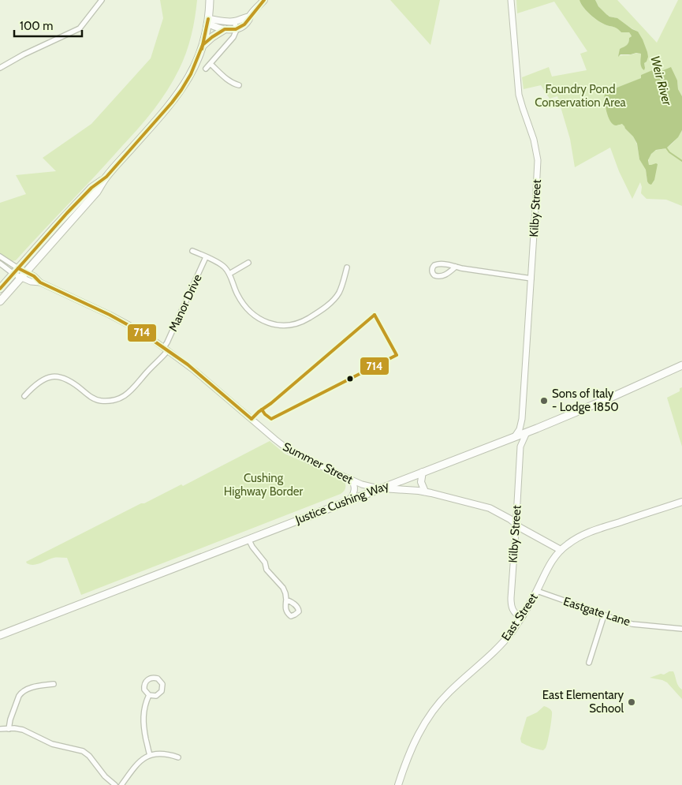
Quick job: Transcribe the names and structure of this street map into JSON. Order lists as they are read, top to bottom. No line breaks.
{"streets":{"main road":["Summer Street","Justice Cushing Way","East Street"],"street":["Kilby Street","Manor Drive","Eastgate Lane"]},"crossings":[["Kilby Street","Summer Street"],["Kilby Street","Justice Cushing Way"],["Kilby Street","East Street"],["Manor Drive","Summer Street"],["Summer Street","Justice Cushing Way"],["Summer Street","East Street"],["Eastgate Lane","East Street"]],"water":["Weir River"],"parks":["Foundry Pond Conservation Area","Cushing Highway Border"],"places":["Sons of Italy - Lodge 1850","East Elementary School"],"lines":["transit line 714"],"scale_bar":"100 m"}
